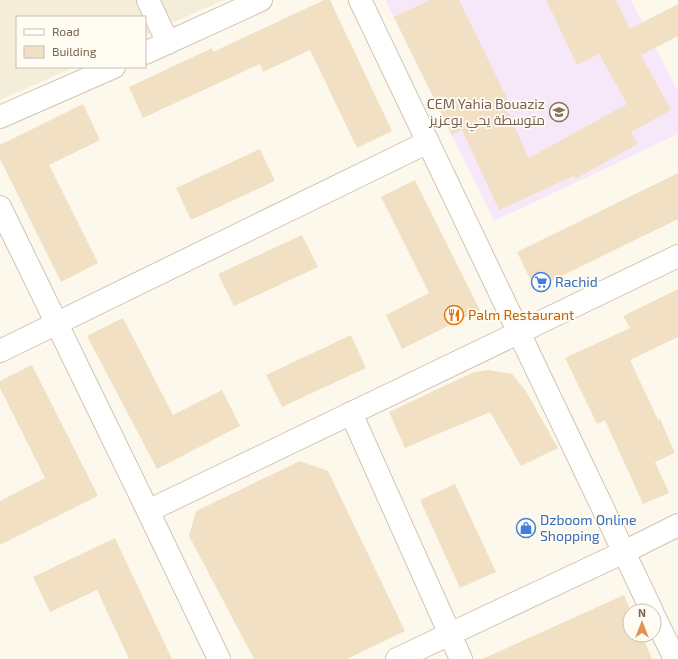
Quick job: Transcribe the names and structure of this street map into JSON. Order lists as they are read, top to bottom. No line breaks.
{"places":{"school or university":["CEM Yahia Bouaziz متوسطة يحي بوعزيز"],"supermarket":["Rachid"],"restaurant":["Palm Restaurant"],"shop":["Dzboom Online Shopping"]},"legend":["Road","Building"],"north":"top"}
